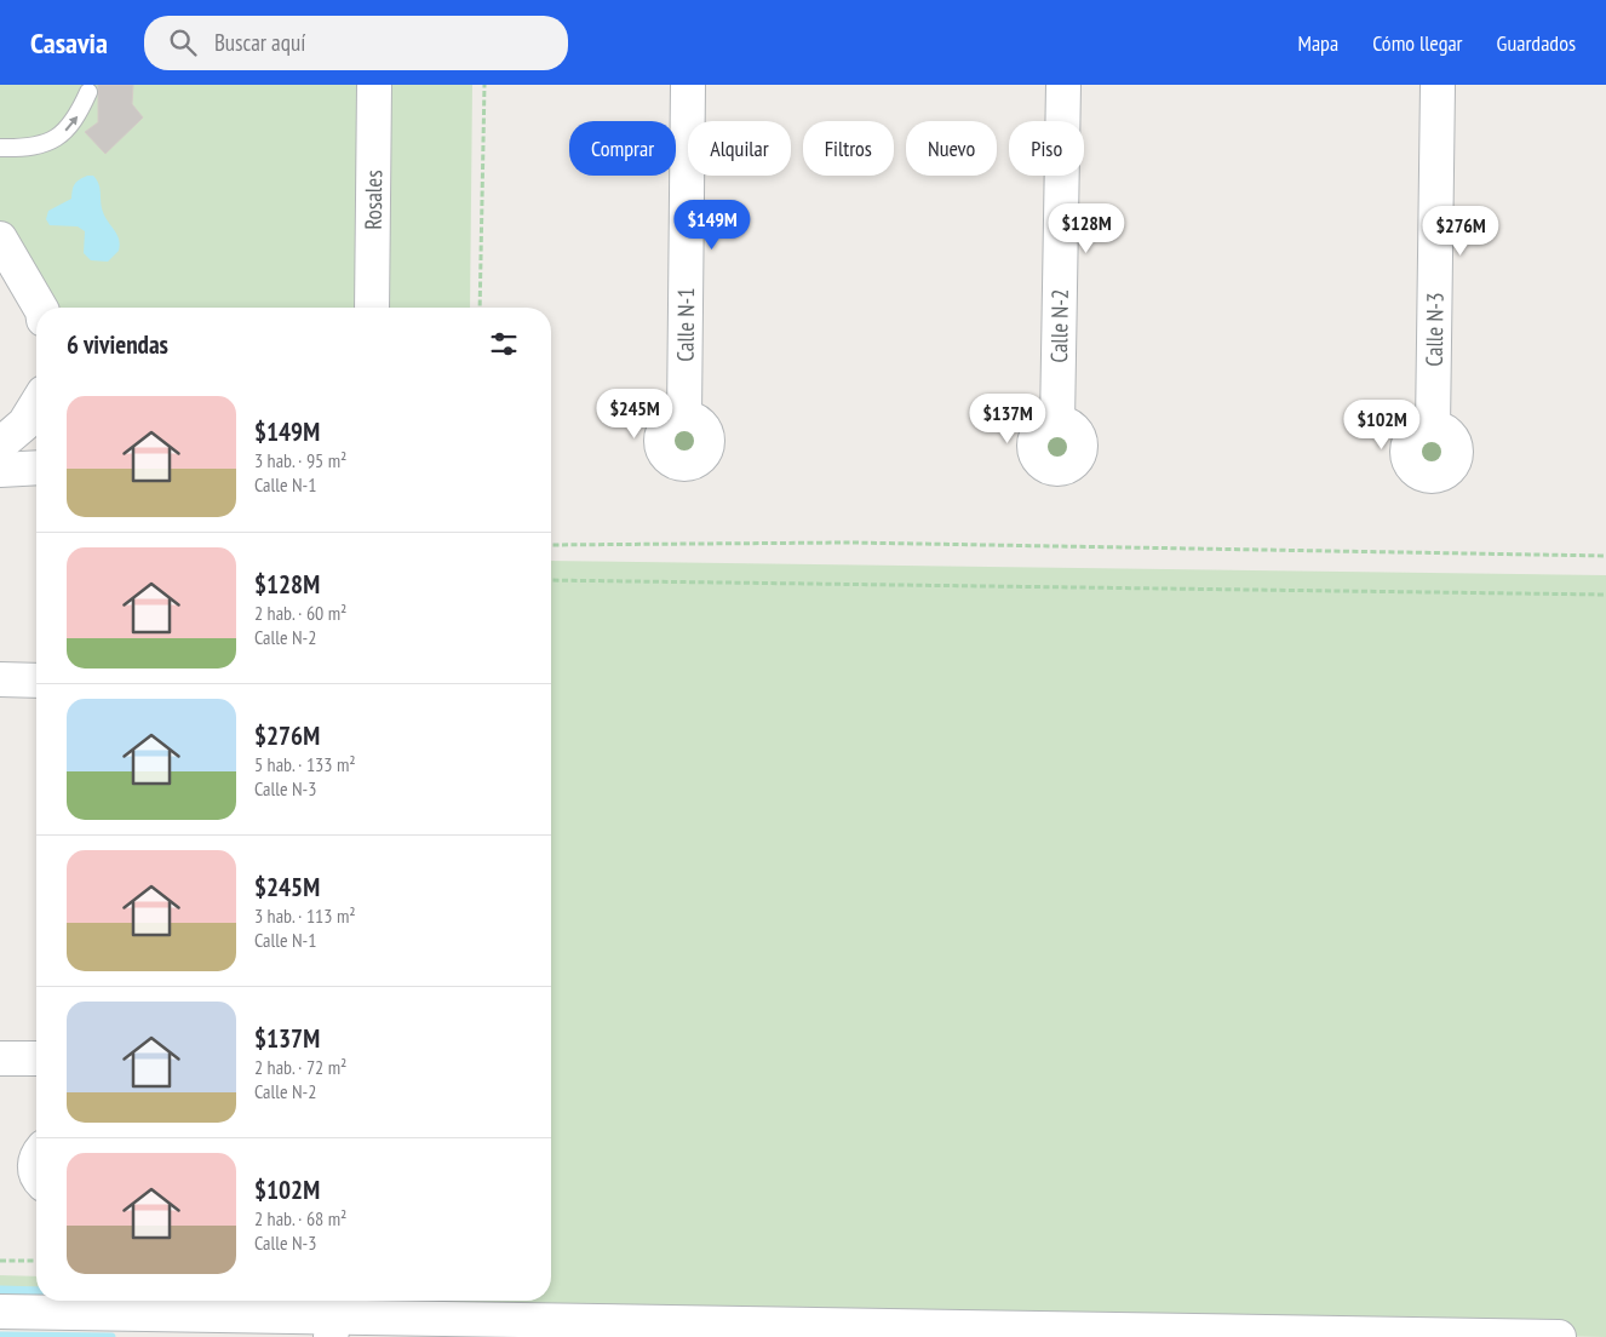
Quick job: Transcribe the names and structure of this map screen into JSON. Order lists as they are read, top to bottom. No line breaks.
{"streets":{"street":["Rosales","Calle N-1","Calle N-2","Calle N-3"]},"page":{"header":"Casavia","search":"Buscar aquí","nav":["Mapa","Cómo llegar","Guardados"],"chip":["Comprar","Alquilar","Filtros","Nuevo","Piso"],"price":["$149M","$128M","$276M","$245M","$137M","$102M"],"heading":"6 viviendas","list":[{"name":"$149M","note":"3 hab. · 95 m² · Calle N-1"},{"name":"$128M","note":"2 hab. · 60 m² · Calle N-2"},{"name":"$276M","note":"5 hab. · 133 m² · Calle N-3"},{"name":"$245M","note":"3 hab. · 113 m² · Calle N-1"},{"name":"$137M","note":"2 hab. · 72 m² · Calle N-2"},{"name":"$102M","note":"2 hab. · 68 m² · Calle N-3"}]}}
